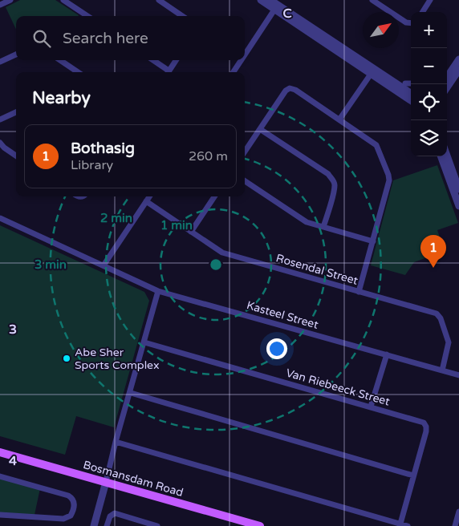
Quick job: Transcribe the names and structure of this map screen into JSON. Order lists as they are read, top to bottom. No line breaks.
{"streets":{"main road":["Bosmansdam Road"],"street":["Rosendal Street","Kasteel Street","Van Riebeeck Street"]},"crossings":[["Rosendal Street","Kasteel Street"]],"places":["Abe Sher Sports Complex"],"north":"top right","page":{"map_buttons":["+","−"],"search":"Search here","heading":"Nearby","list":[{"mark":"1","name":"Bothasig","note":"Library","value":"260 m"}],"pins":"1"},"grid":{"columns":["C"],"rows":["3","4"]},"rings":["2 min","1 min","3 min"]}
